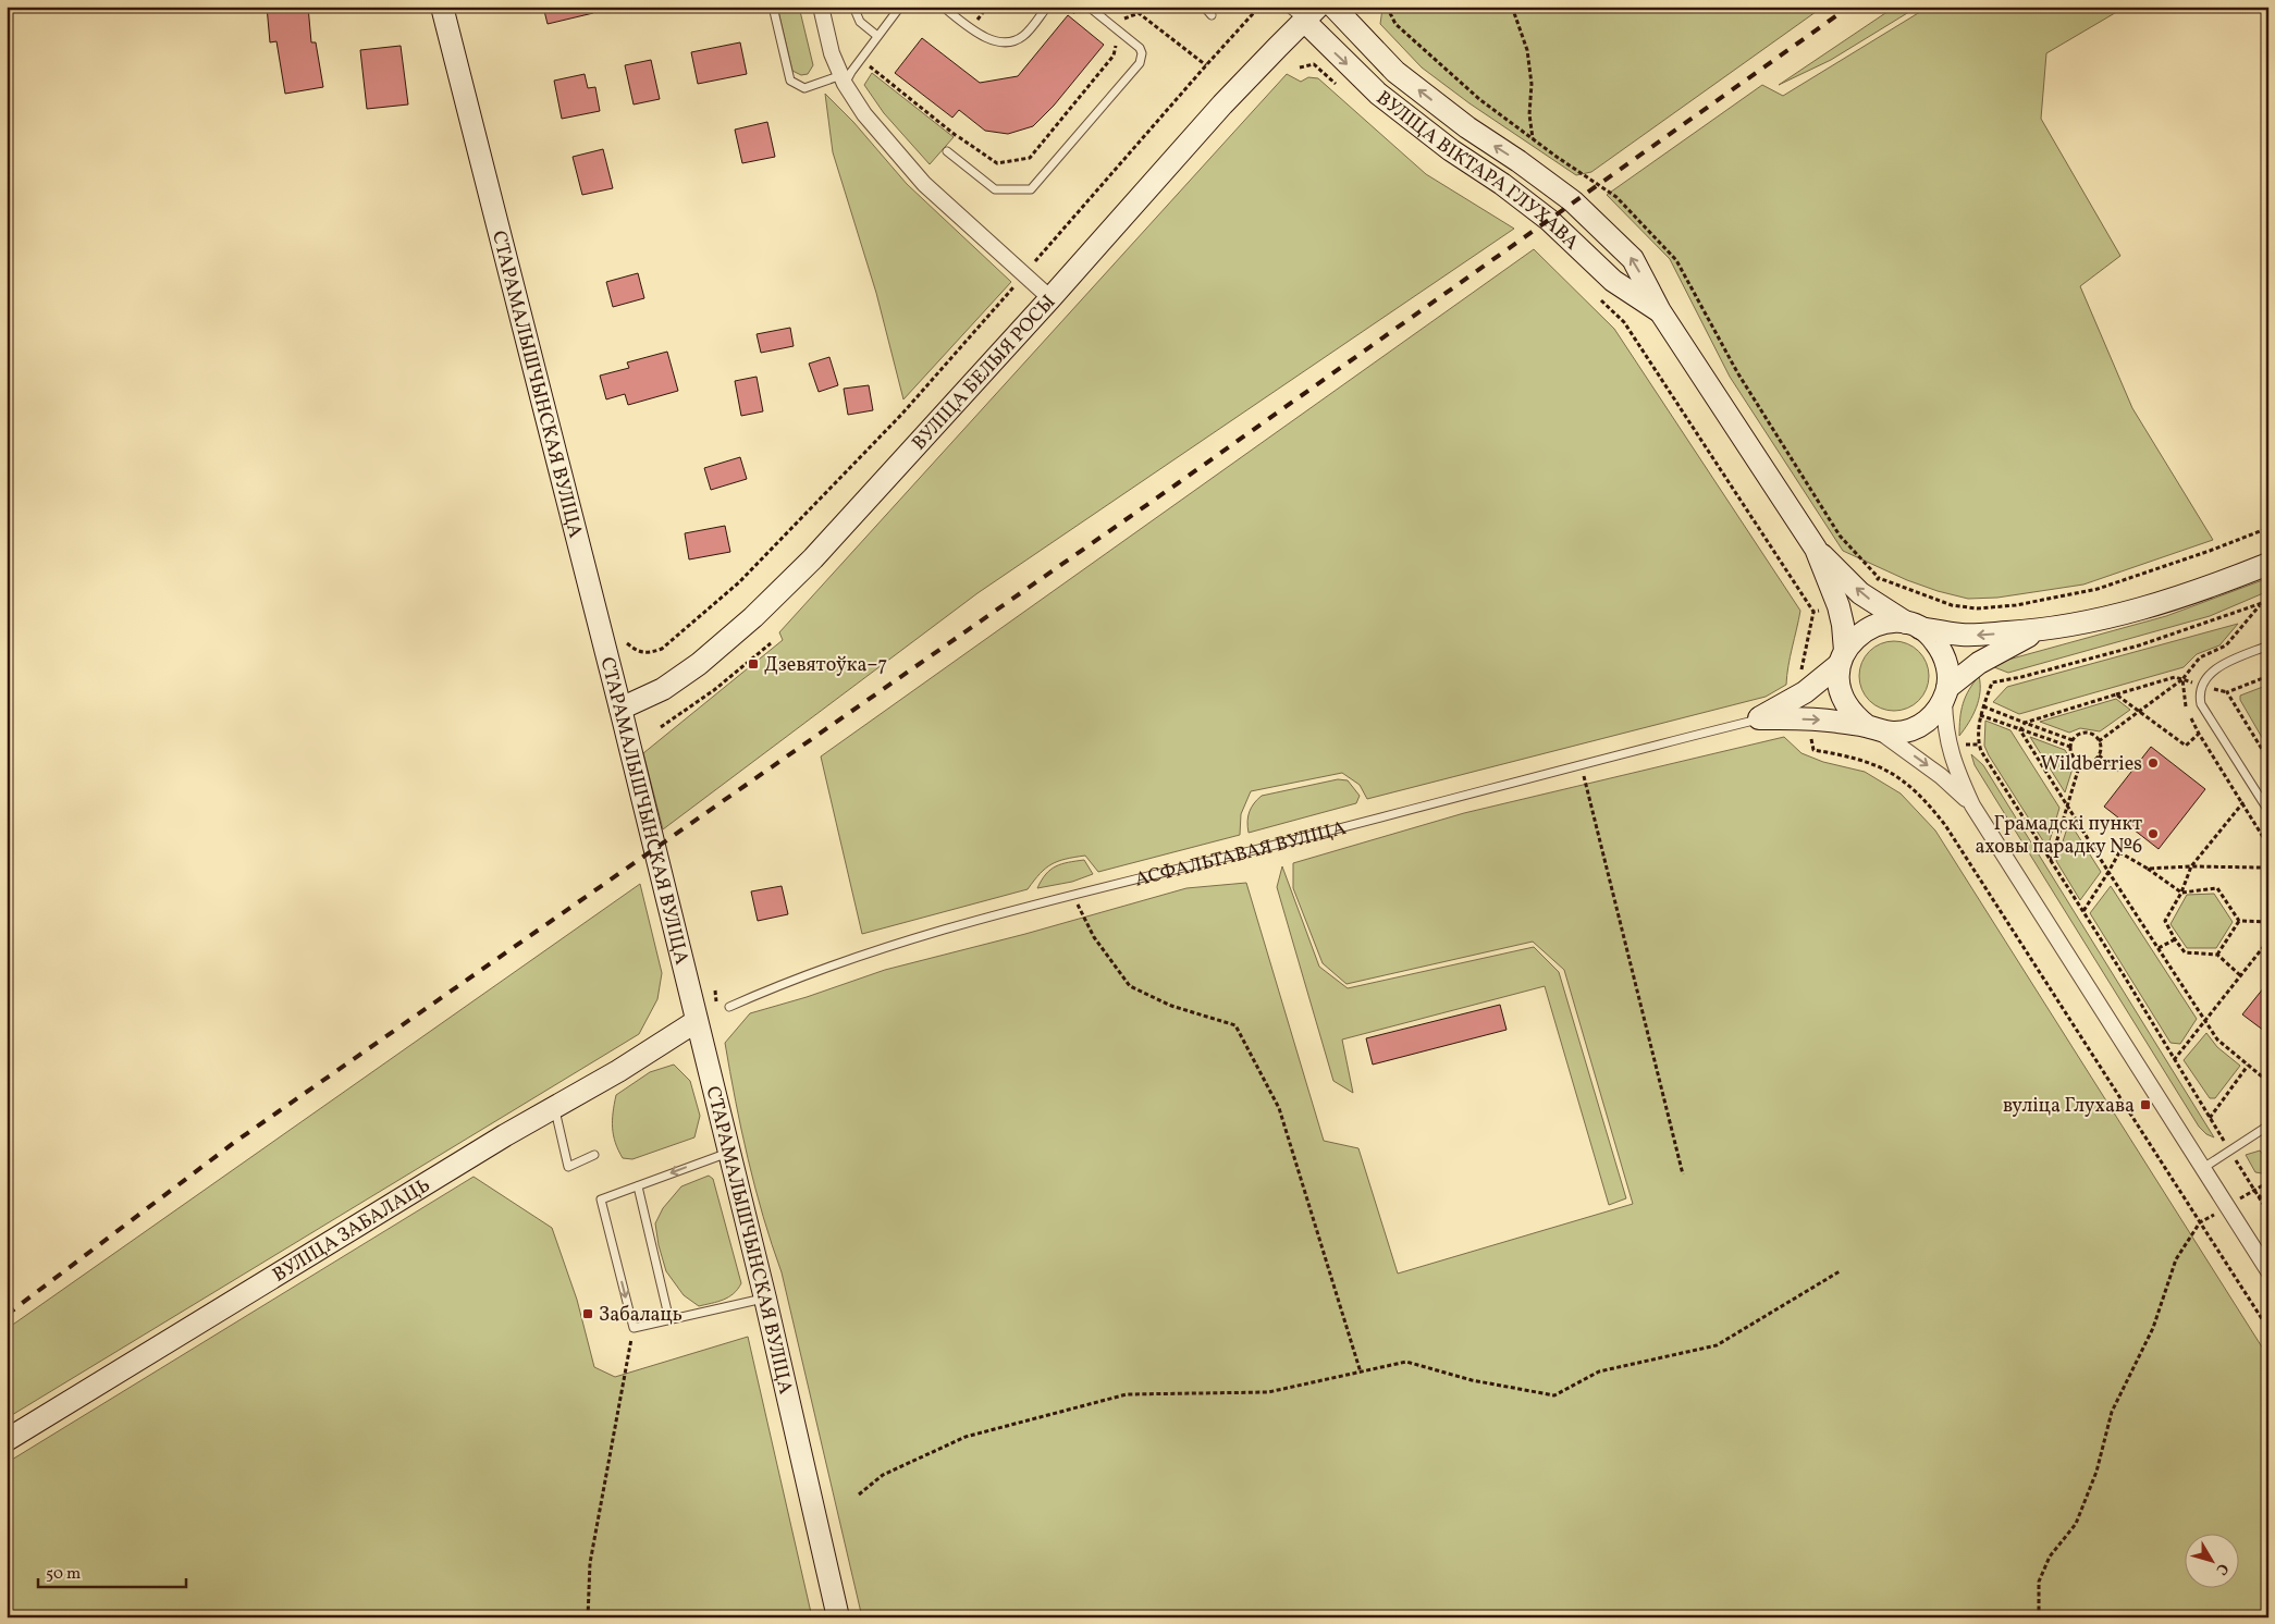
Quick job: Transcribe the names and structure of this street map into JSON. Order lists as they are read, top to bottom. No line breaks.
{"streets":{"street":["ВУЛІЦА ВІКТАРА ГЛУХАВА","ВУЛІЦА БЕЛЫЯ РОСЫ","СТАРАМАЛЫШЧЫНСКАЯ ВУЛІЦА","ВУЛІЦА ЗАБАЛАЦЬ"],"lane":["АСФАЛЬТАВАЯ ВУЛІЦА"]},"crossings":[["ВУЛІЦА ВІКТАРА ГЛУХАВА","ВУЛІЦА БЕЛЫЯ РОСЫ"],["ВУЛІЦА БЕЛЫЯ РОСЫ","СТАРАМАЛЫШЧЫНСКАЯ ВУЛІЦА"],["СТАРАМАЛЫШЧЫНСКАЯ ВУЛІЦА","ВУЛІЦА ЗАБАЛАЦЬ"]],"places":{"transit":["Дзевятоўка–7","вуліца Глухава","Забалаць"],"other":["Wildberries","Грамадскі пункт аховы парадку №6"]},"scale_bar":"50 m","north":"bottom right"}
